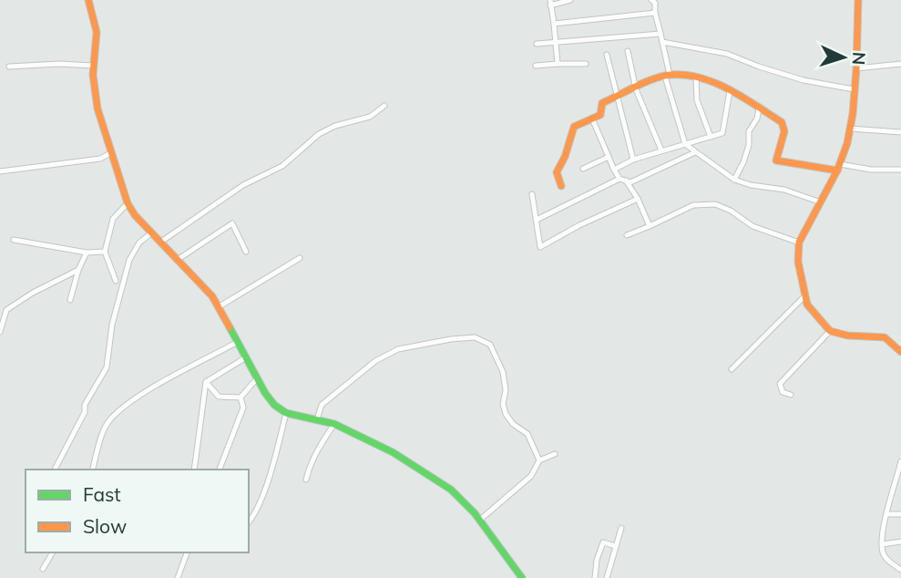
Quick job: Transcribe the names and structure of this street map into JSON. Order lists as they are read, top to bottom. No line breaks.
{"legend":["Fast","Slow"],"north":"right"}
